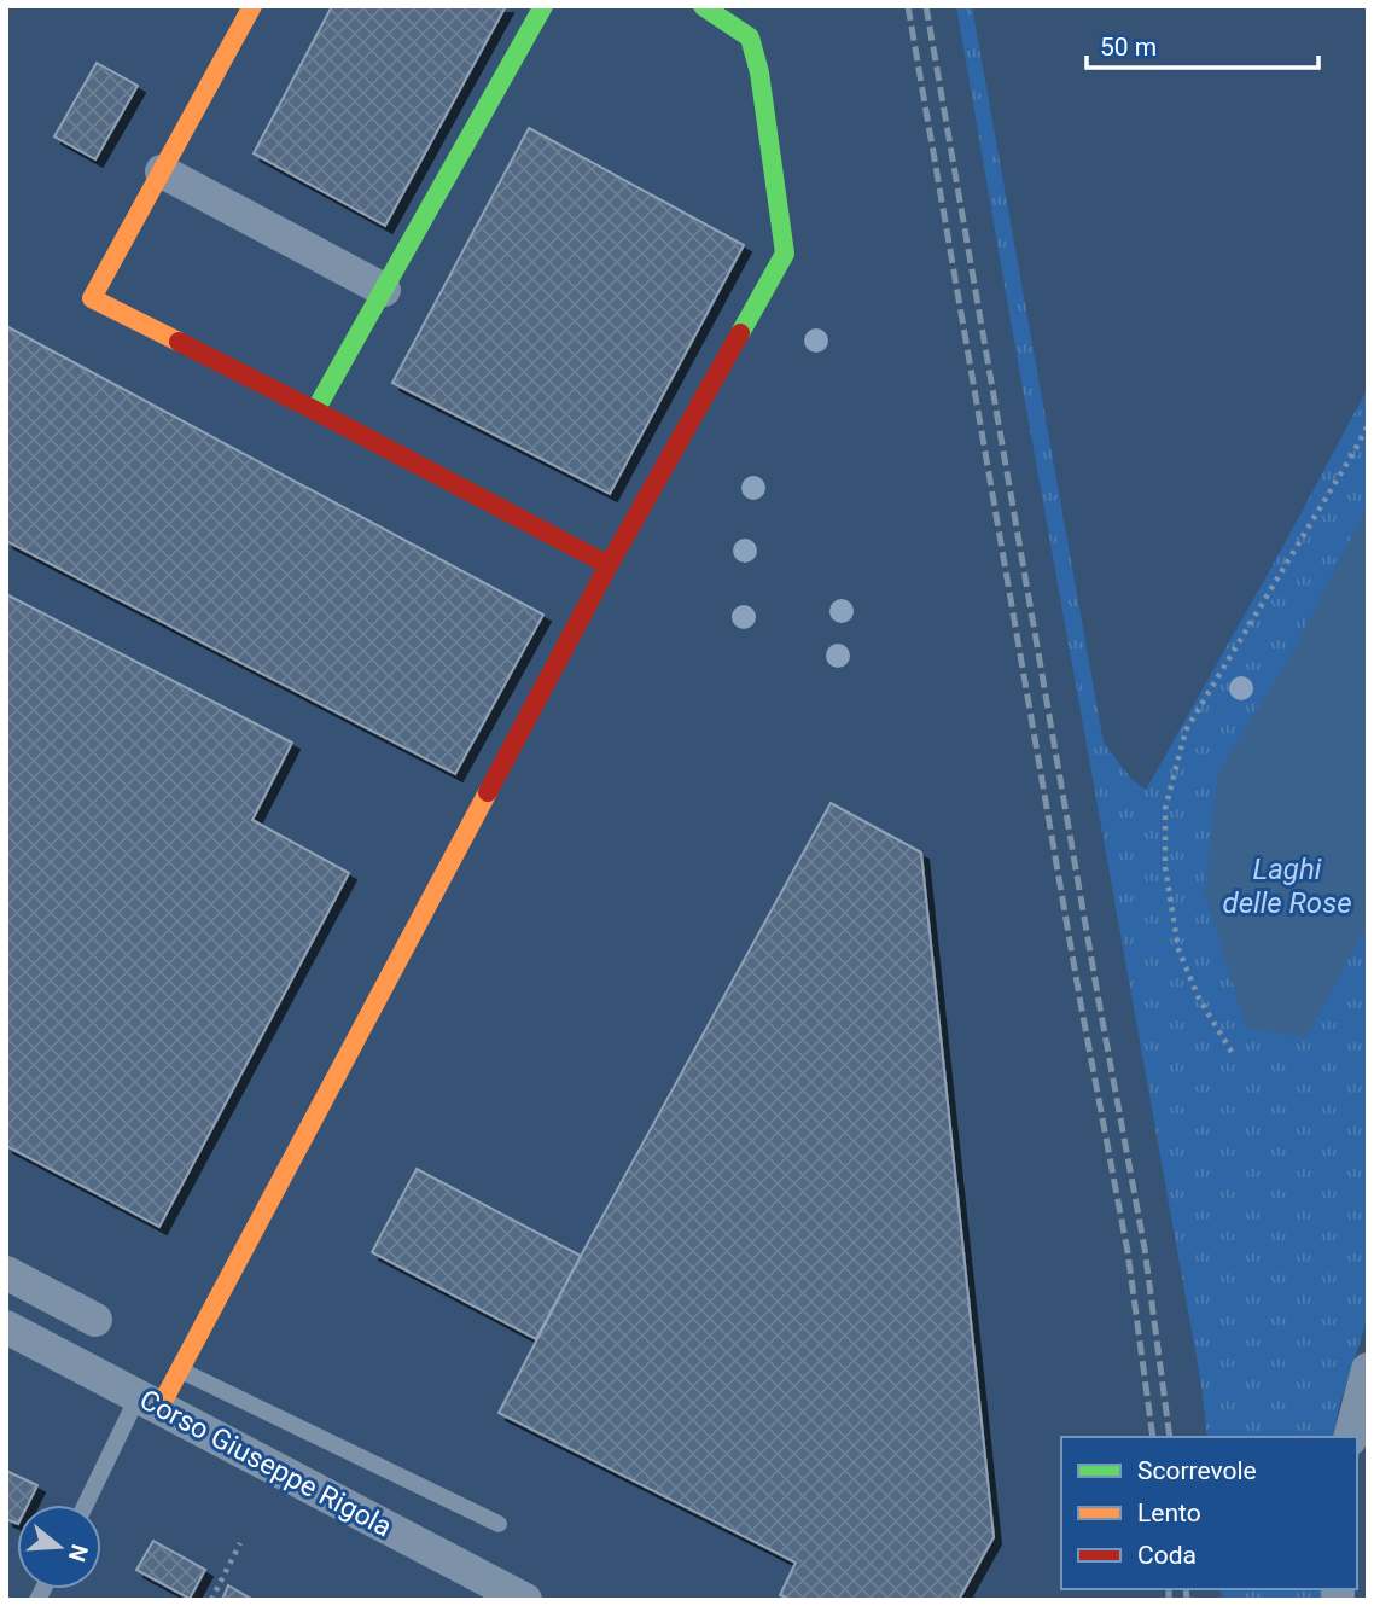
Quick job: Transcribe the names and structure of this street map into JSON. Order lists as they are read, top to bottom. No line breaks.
{"streets":{"street":["Corso Giuseppe Rigola"]},"water":["Laghi delle Rose"],"legend":["Scorrevole","Lento","Coda"],"scale_bar":"50 m","north":"right"}
